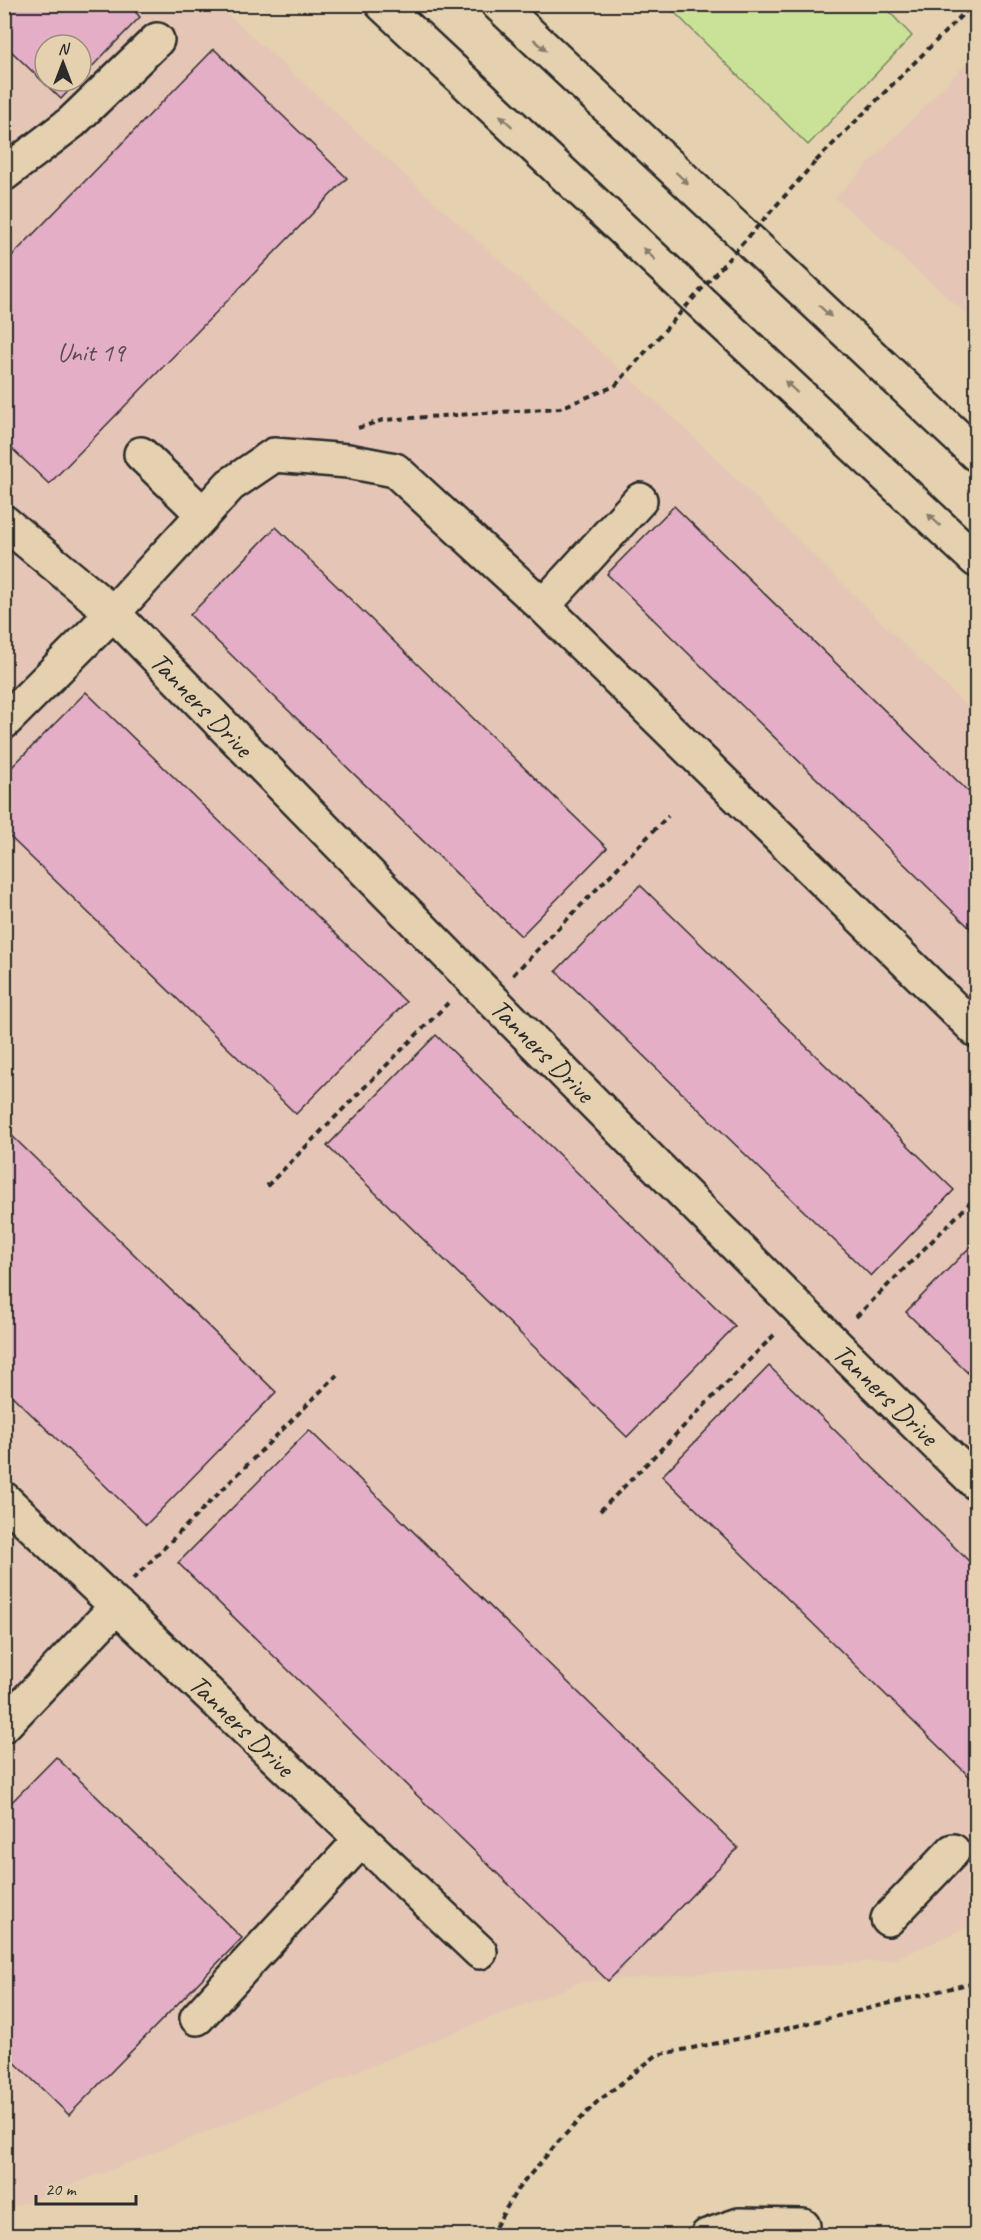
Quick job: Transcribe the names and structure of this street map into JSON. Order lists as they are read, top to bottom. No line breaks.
{"streets":{"main road":["Tanners Drive"]},"house_numbers":["Unit 19"],"scale_bar":"20 m","north":"top"}
